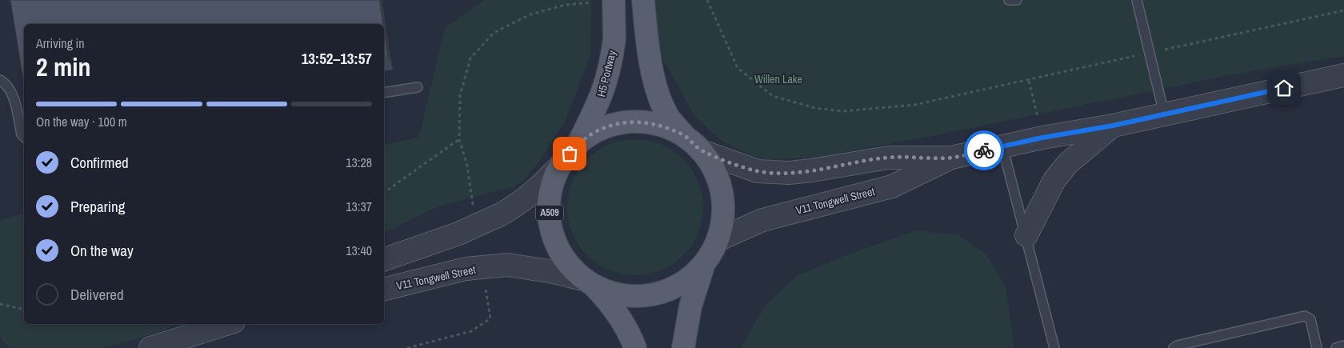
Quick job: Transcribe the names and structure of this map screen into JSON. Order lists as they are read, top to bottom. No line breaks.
{"streets":{"main road":["H5 Portway","A509"],"street":["V11 Tongwell Street"]},"crossings":[["H5 Portway","A509"],["V11 Tongwell Street","A509"]],"parks":["Willen Lake"],"page":{"heading":["2 min","Arriving in","13:52–13:57"],"bar":"On the way · 100 m","list":[["Confirmed","13:28"],["Preparing","13:37"],["On the way","13:40"],"Delivered"]}}
